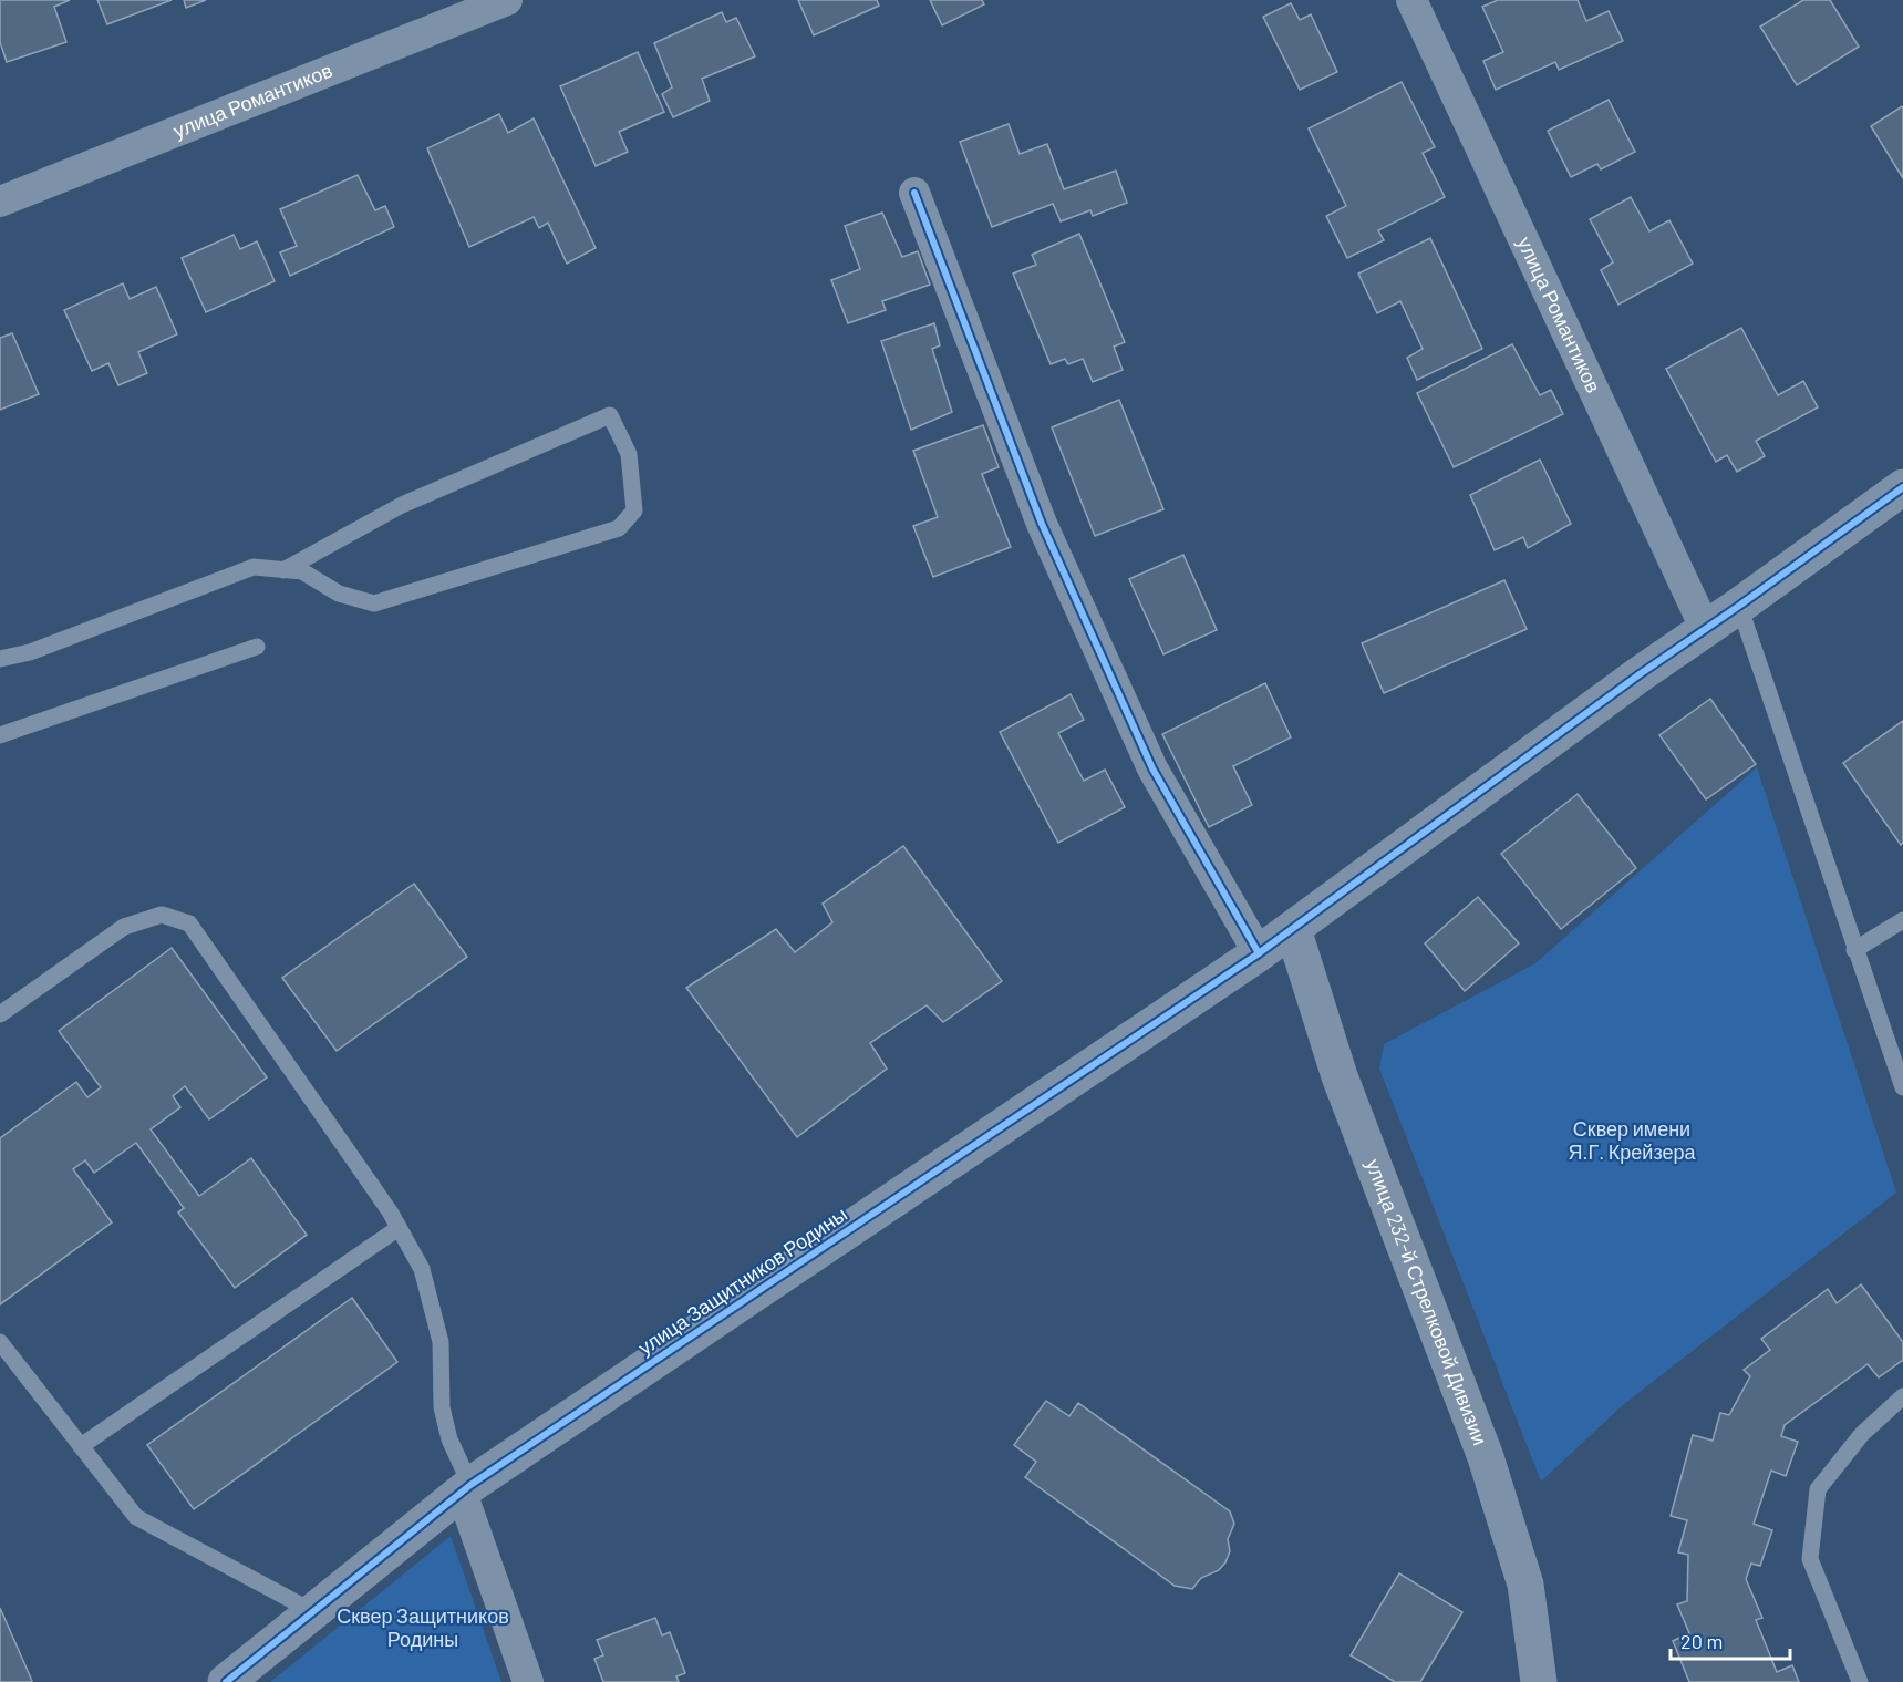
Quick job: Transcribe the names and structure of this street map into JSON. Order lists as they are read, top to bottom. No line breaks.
{"streets":{"street":["улица Романтиков","улица Защитников Родины","улица 232-й Стрелковой Дивизии"]},"crossings":[["улица Романтиков","улица Защитников Родины"],["улица Защитников Родины","улица 232-й Стрелковой Дивизии"]],"parks":["Сквер имени Я.Г. Крейзера","Сквер Защитников Родины"],"scale_bar":"20 m"}
